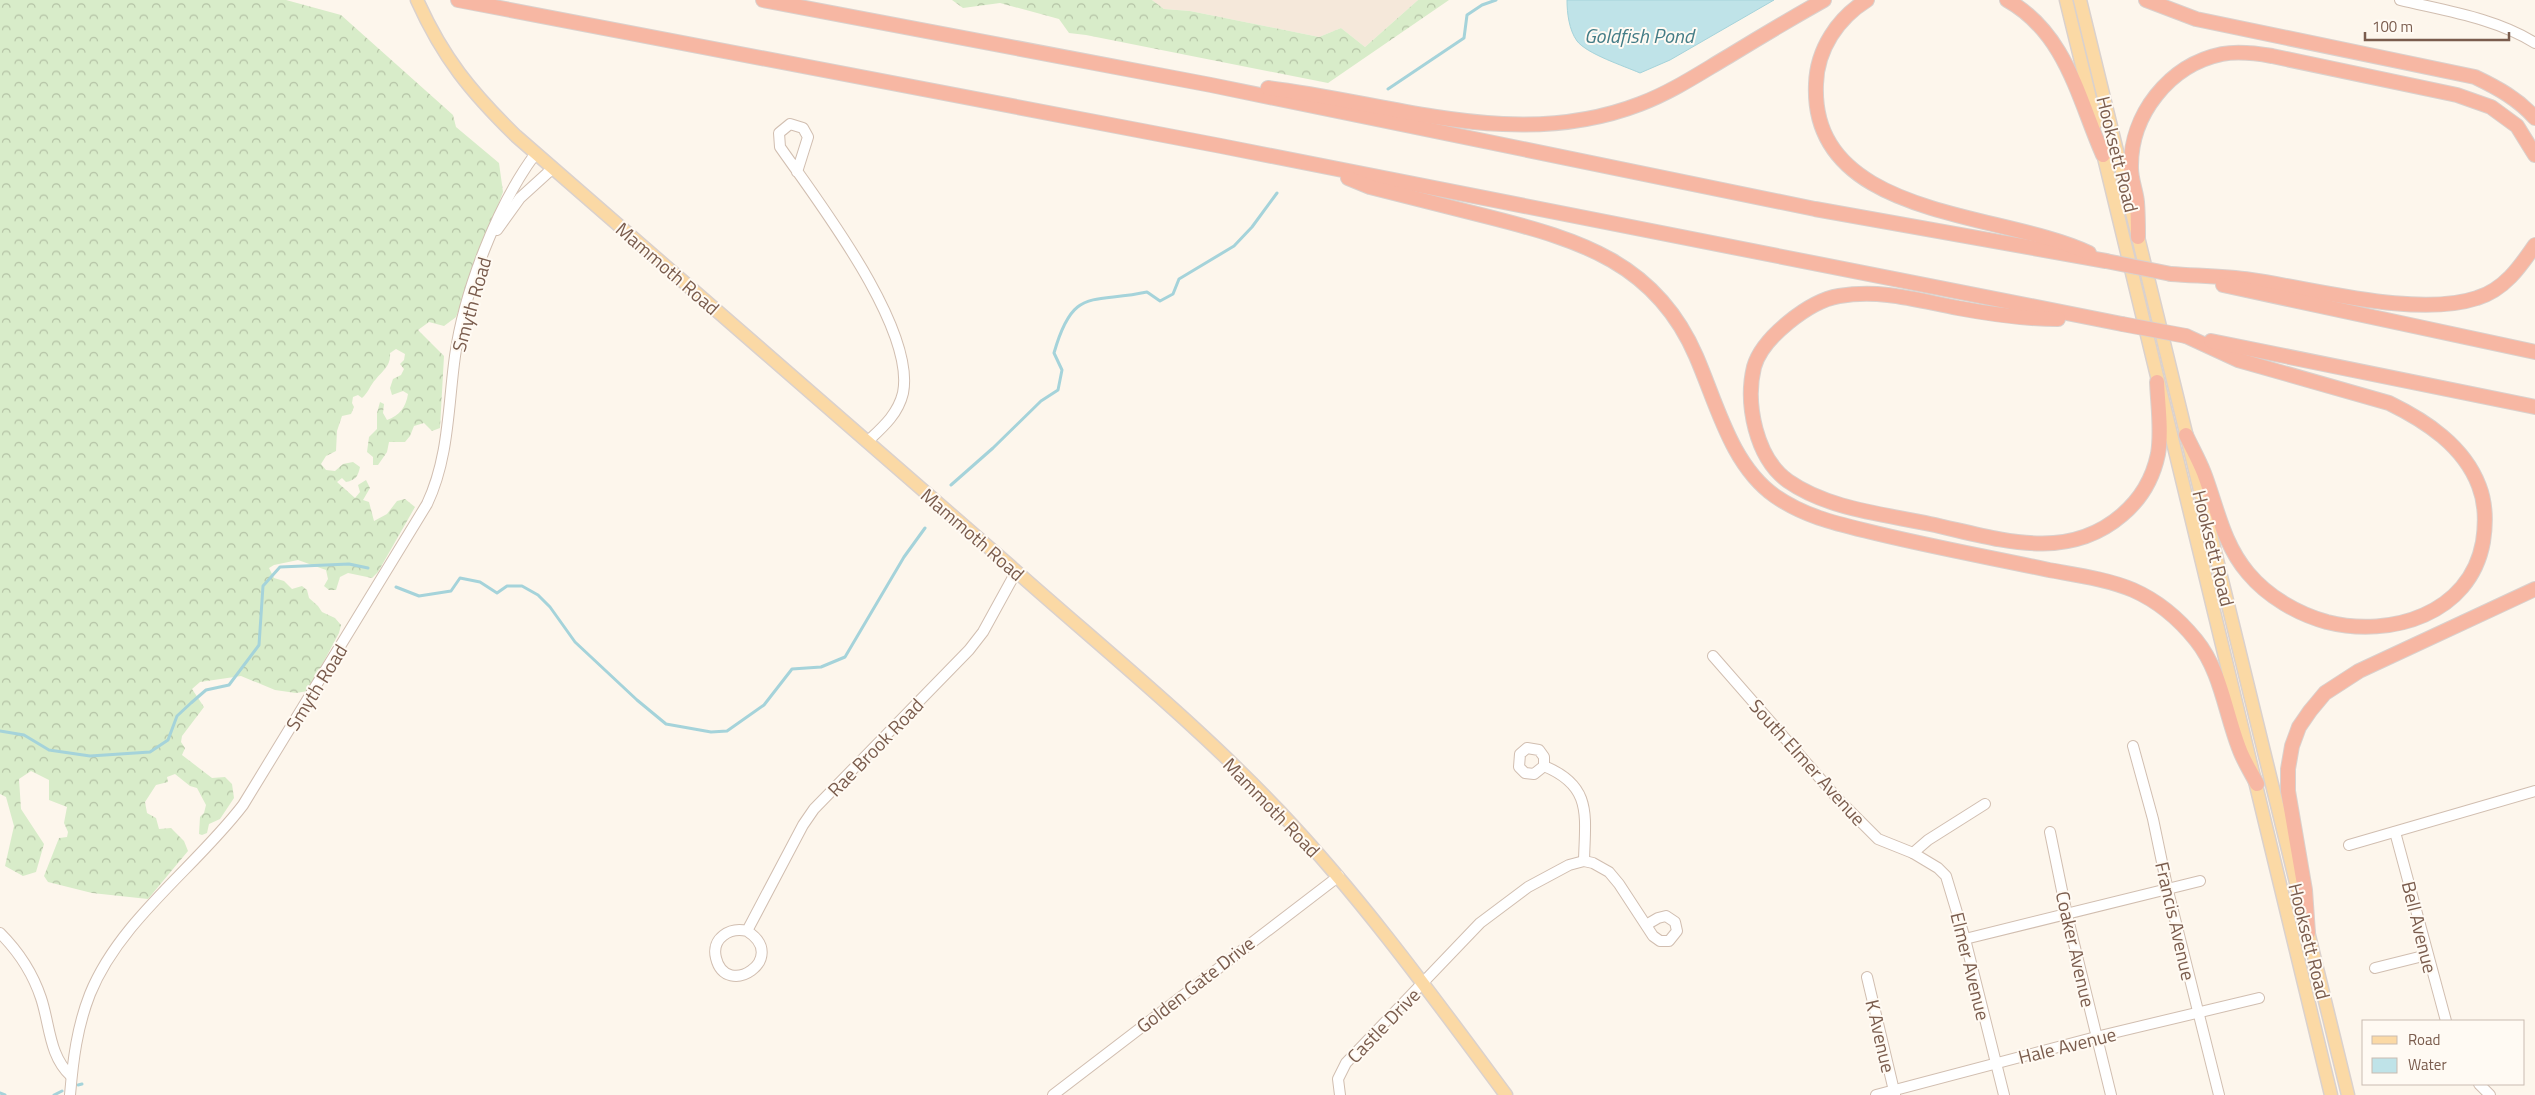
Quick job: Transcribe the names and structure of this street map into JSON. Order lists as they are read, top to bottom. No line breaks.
{"streets":{"main road":["Hooksett Road","Mammoth Road"],"street":["Smyth Road","Rae Brook Road","South Elmer Avenue","Francis Avenue","Bell Avenue","Coaker Avenue","Elmer Avenue","Golden Gate Drive","Castle Drive","K Avenue","Hale Avenue"]},"crossings":[["Mammoth Road","Smyth Road"],["Mammoth Road","Rae Brook Road"],["Mammoth Road","Golden Gate Drive"],["Mammoth Road","Castle Drive"],["South Elmer Avenue","Elmer Avenue"],["Francis Avenue","Hale Avenue"],["Coaker Avenue","Hale Avenue"],["Elmer Avenue","Hale Avenue"],["K Avenue","Hale Avenue"]],"water":["Goldfish Pond"],"legend":["Road","Water"],"scale_bar":"100 m"}
